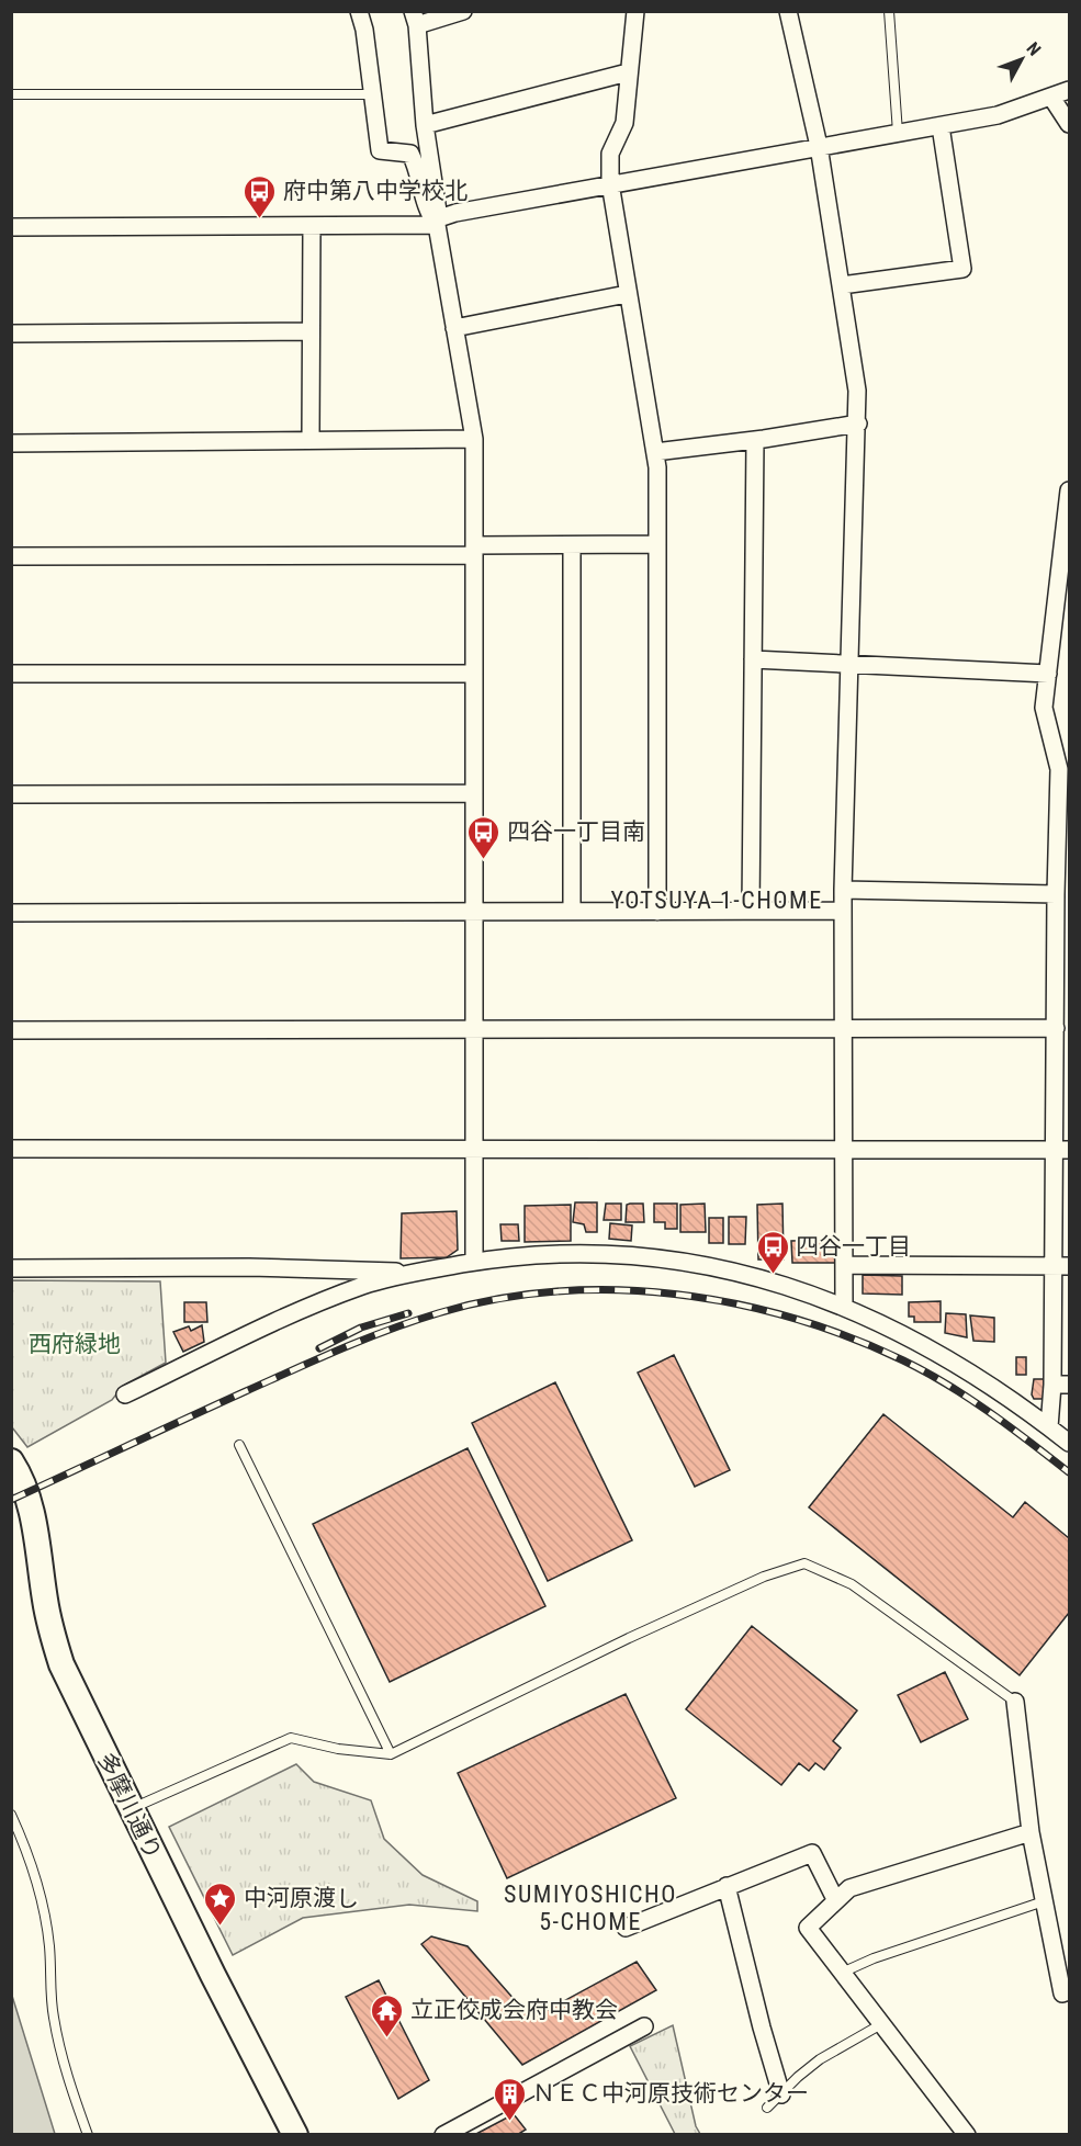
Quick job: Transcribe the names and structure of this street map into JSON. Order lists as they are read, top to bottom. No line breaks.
{"streets":{"street":["多摩川通り"]},"districts":["YOTSUYA 1-CHOME","SUMIYOSHICHO 5-CHOME"],"parks":["西府緑地"],"places":{"bus stop":["府中第八中学校北","四谷一丁目南","四谷一丁目"],"place":["中河原渡し"],"temple":["立正佼成会府中教会"],"building":["ＮＥＣ中河原技術センター"]},"north":"top right"}
